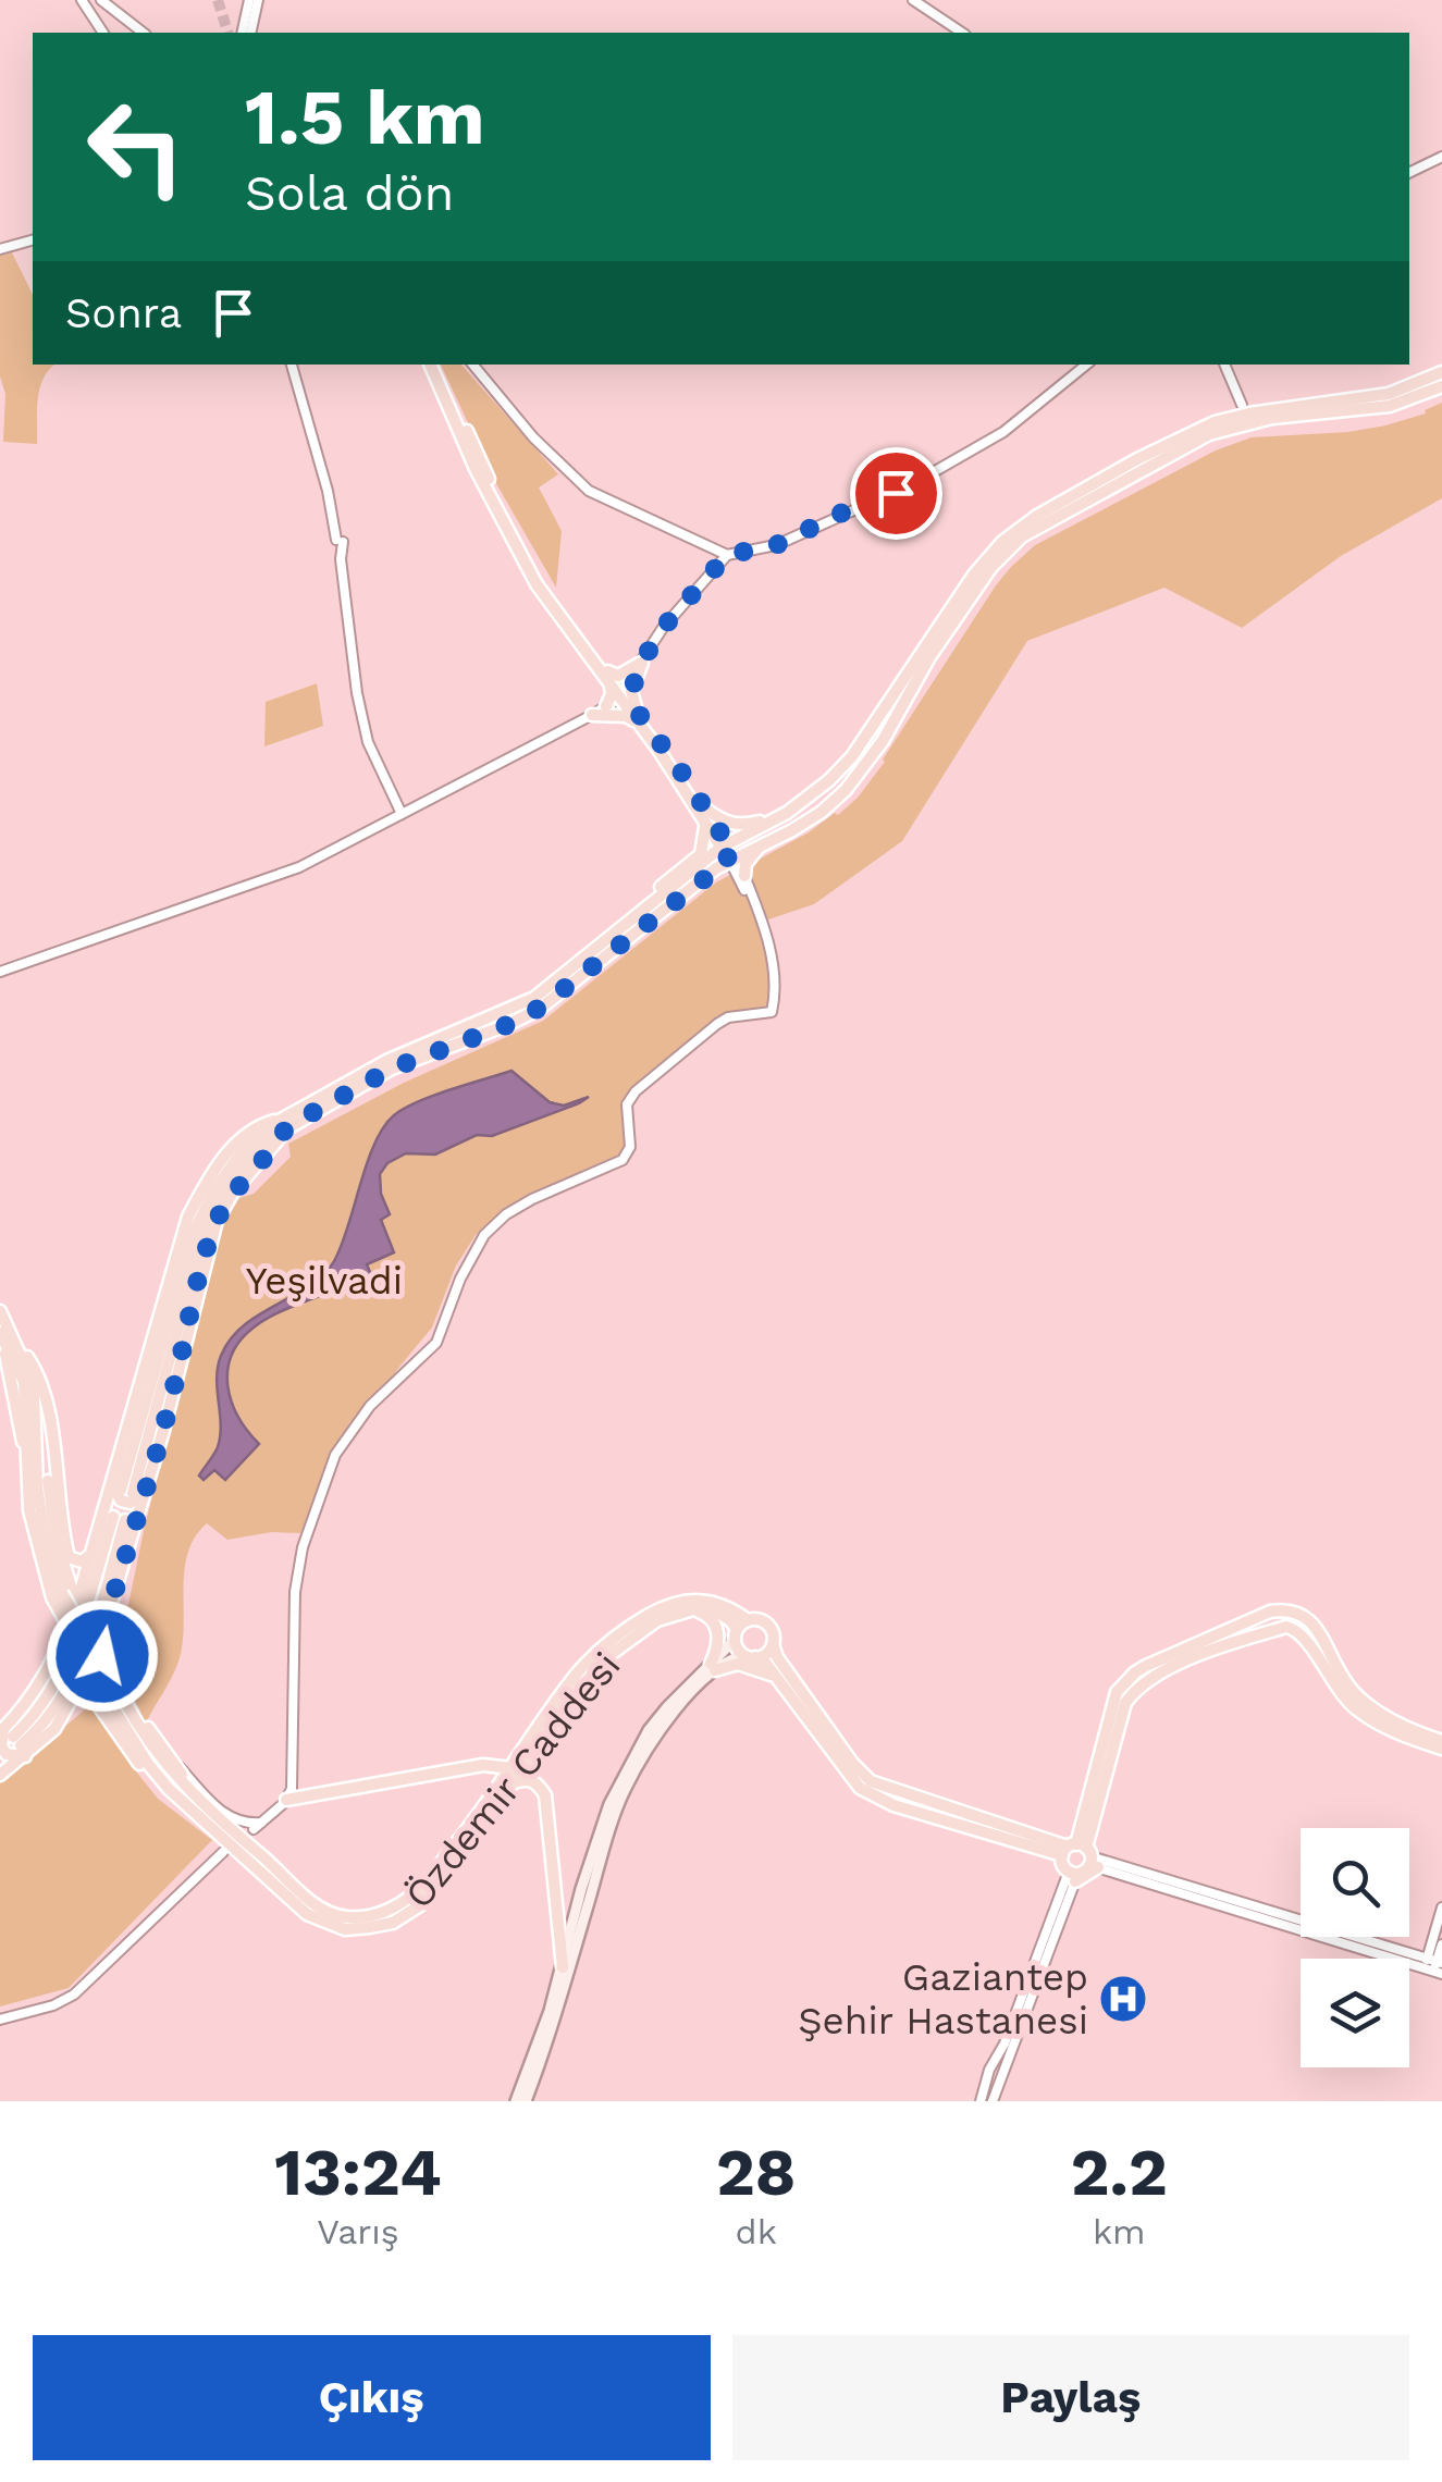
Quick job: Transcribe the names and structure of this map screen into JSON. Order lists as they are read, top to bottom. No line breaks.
{"streets":{"main road":["Özdemir Caddesi"]},"parks":["Yeşilvadi"],"places":{"hospital":["Gaziantep Şehir Hastanesi"]},"page":{"turn":["1.5 km","Sola dön"],"then":"Sonra","eta":["13:24","Varış","28","dk","2.2","km"],"buttons":["Çıkış","Paylaş"]}}
